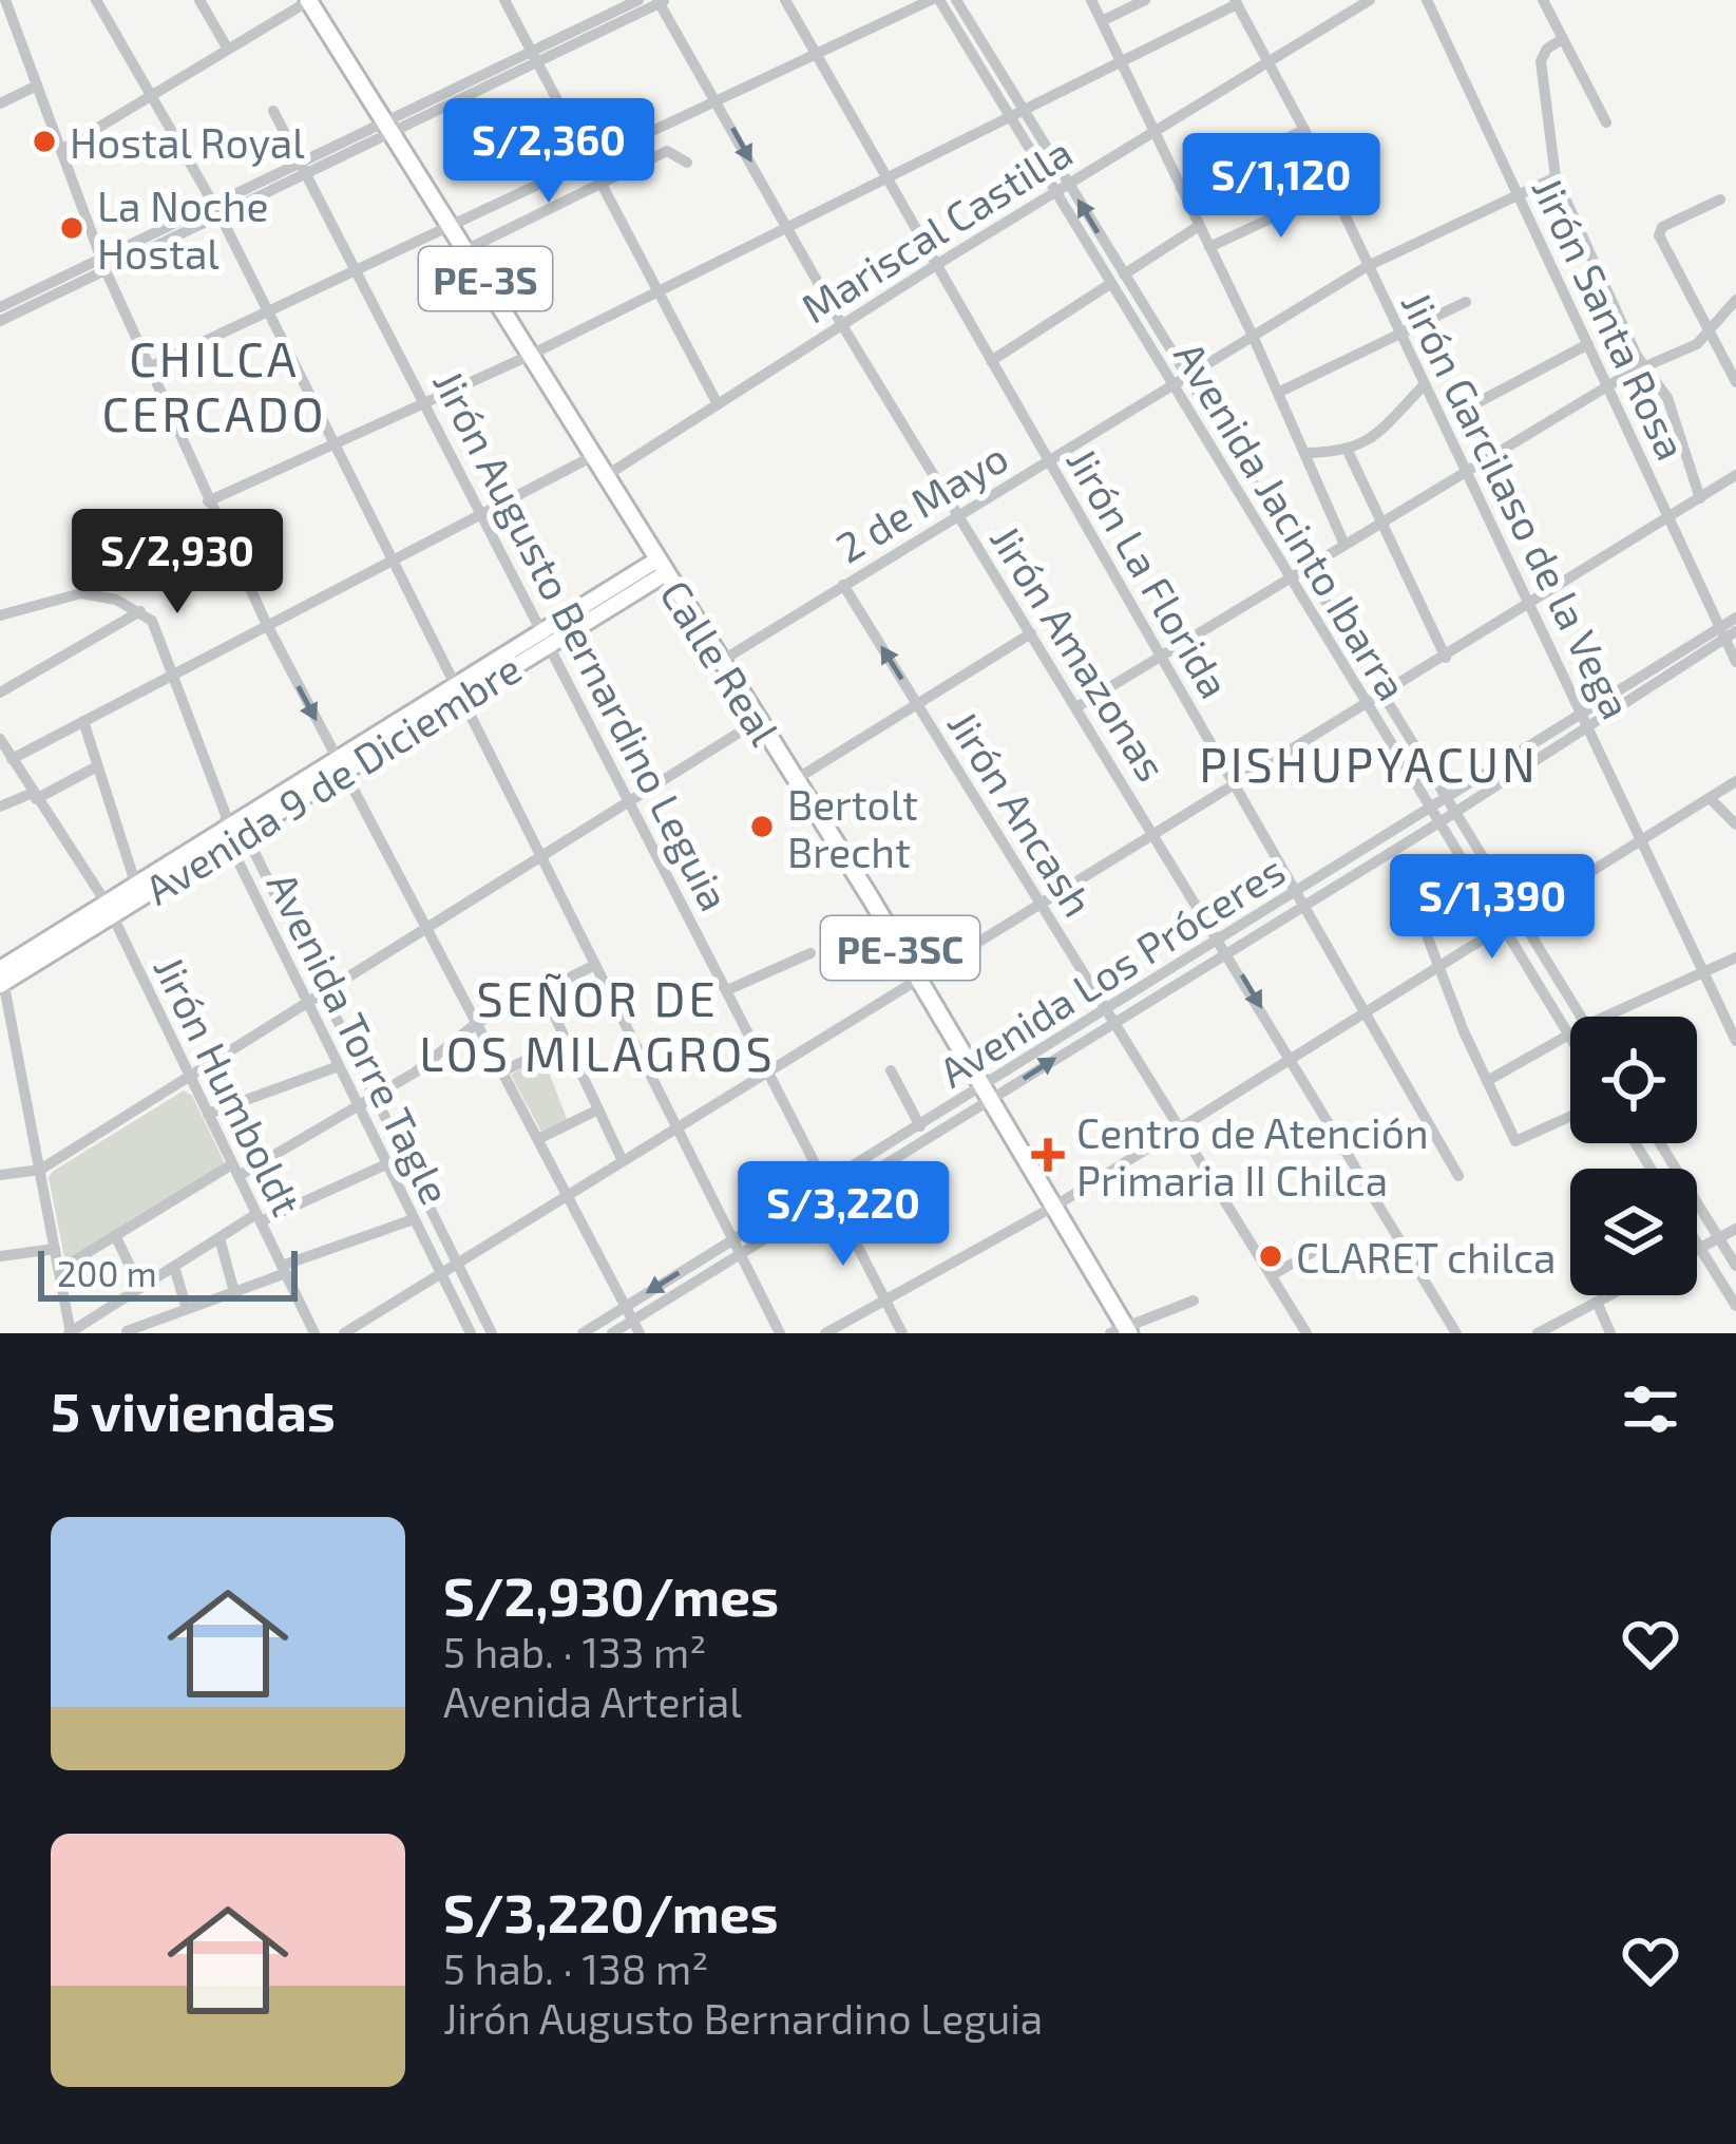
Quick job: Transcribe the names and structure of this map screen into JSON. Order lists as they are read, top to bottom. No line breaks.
{"streets":{"highway":["PE-3S","Calle Real","PE-3SC"],"main road":["Avenida 9 de Diciembre"],"street":["Mariscal Castilla","Jirón Santa Rosa","2 de Mayo","Jirón Garcilaso de la Vega","Avenida Jacinto Ibarra","Jirón La Florida","Jirón Augusto Bernardino Leguia","Jirón Amazonas","Jirón Ancash","Avenida Los Próceres","Avenida Torre Tagle","Jirón Humboldt"]},"crossings":[["Mariscal Castilla","Jirón Garcilaso de la Vega"],["Mariscal Castilla","Avenida Jacinto Ibarra"],["Mariscal Castilla","Jirón La Florida"],["Mariscal Castilla","Jirón Amazonas"],["Mariscal Castilla","Calle Real"],["Jirón Santa Rosa","2 de Mayo"],["Jirón Santa Rosa","Avenida Los Próceres"],["2 de Mayo","Jirón Garcilaso de la Vega"],["2 de Mayo","Avenida Jacinto Ibarra"],["2 de Mayo","Jirón La Florida"],["2 de Mayo","Jirón Amazonas"],["2 de Mayo","Calle Real"],["2 de Mayo","Jirón Ancash"],["Jirón Garcilaso de la Vega","Avenida Los Próceres"],["Avenida Jacinto Ibarra","Avenida Los Próceres"],["Jirón La Florida","Avenida Los Próceres"],["Jirón Augusto Bernardino Leguia","Avenida 9 de Diciembre"],["Jirón Augusto Bernardino Leguia","Avenida Los Próceres"],["Jirón Amazonas","Avenida Los Próceres"],["Calle Real","Avenida 9 de Diciembre"],["Calle Real","Avenida Los Próceres"],["Avenida 9 de Diciembre","Avenida Torre Tagle"],["Avenida 9 de Diciembre","Jirón Humboldt"],["Jirón Ancash","Avenida Los Próceres"]],"districts":["CHILCA CERCADO","PISHUPYACUN","SEÑOR DE LOS MILAGROS"],"places":{"other":["Hostal Royal","La Noche Hostal","Bertolt Brecht","CLARET chilca"],"health":["Centro de Atención Primaria II Chilca"]},"scale_bar":"200 m","page":{"price":["S/2,360","S/1,120","S/2,930","S/1,390","S/3,220"],"scale":"200 m","heading":"5 viviendas","list":[{"name":"S/2,930/mes","note":"5 hab. · 133 m² · Avenida Arterial"},{"name":"S/3,220/mes","note":"5 hab. · 138 m² · Jirón Augusto Bernardino Leguia"}]}}
